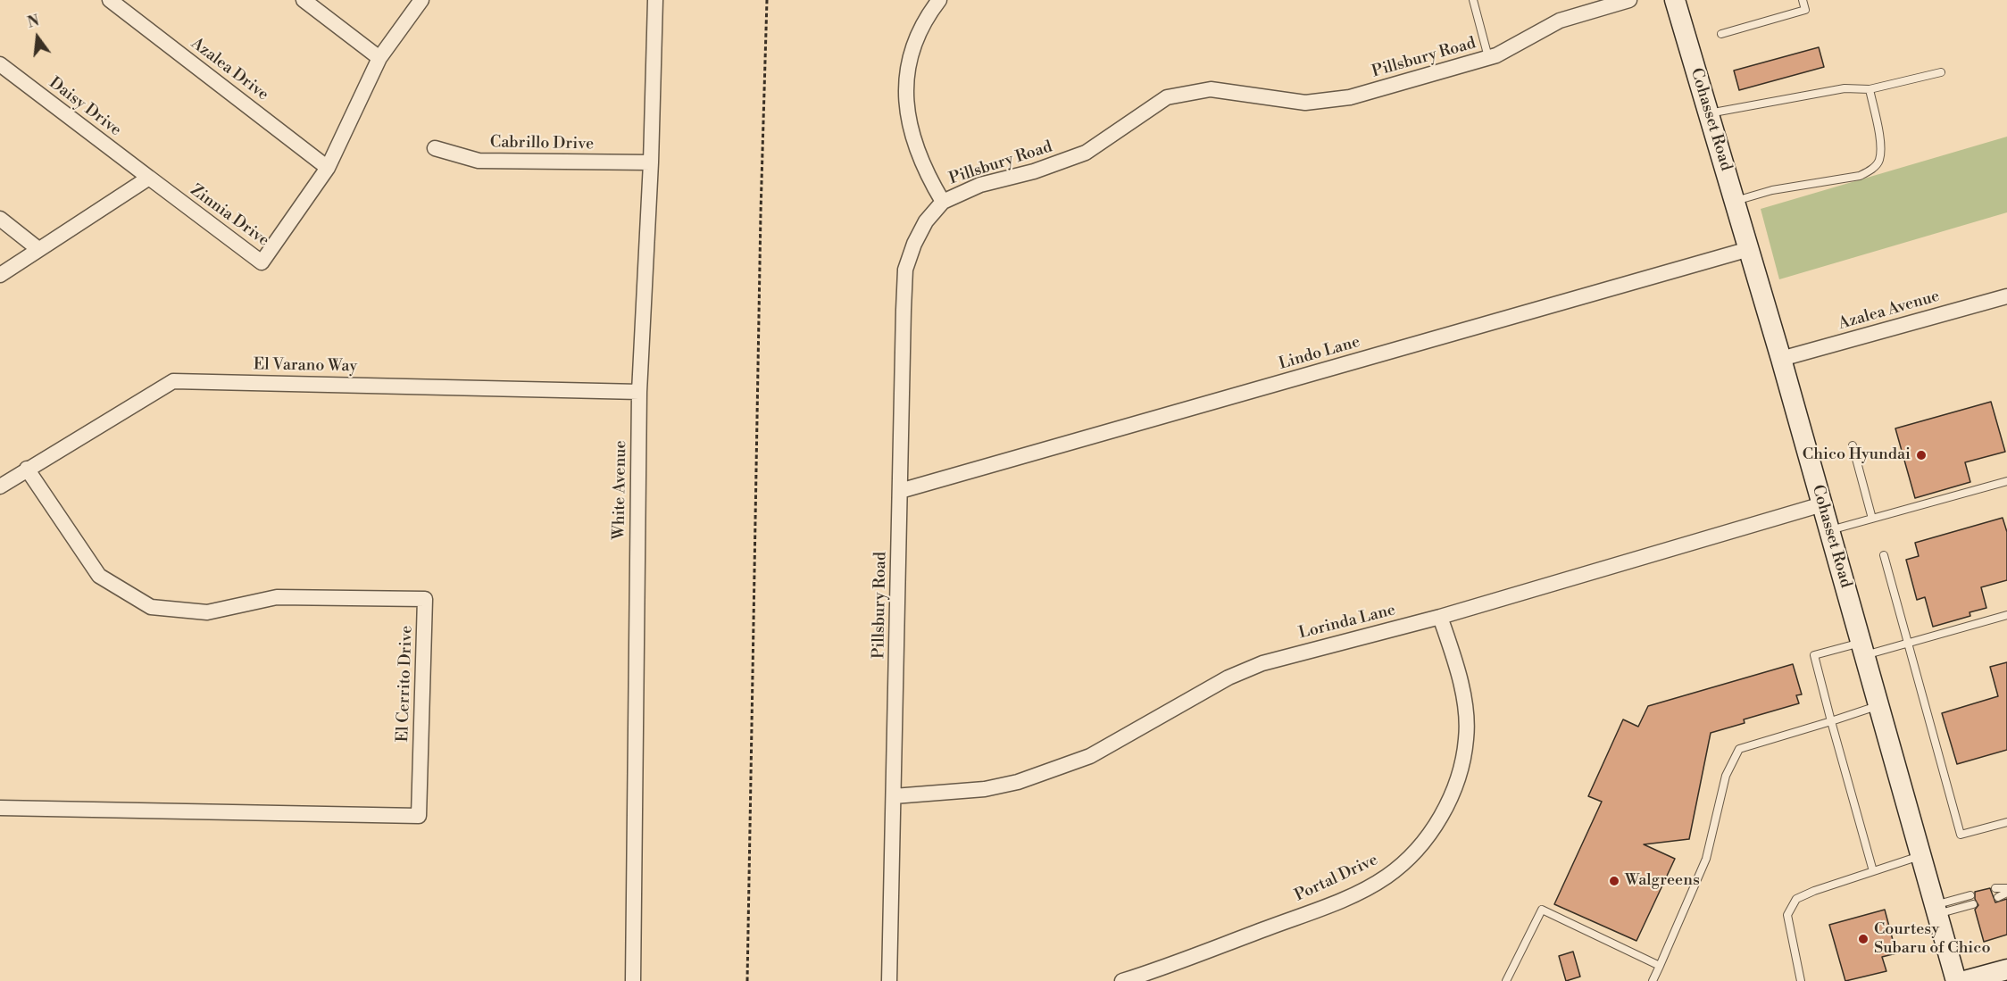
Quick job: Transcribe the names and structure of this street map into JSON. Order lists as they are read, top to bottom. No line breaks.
{"streets":{"street":["Pillsbury Road","Azalea Drive","Daisy Drive","Cohasset Road","Cabrillo Drive","Zinnia Drive","Azalea Avenue","Lindo Lane","El Varano Way","White Avenue","Lorinda Lane","El Cerrito Drive","Portal Drive"]},"crossings":[["Pillsbury Road","Lindo Lane"],["Pillsbury Road","Lorinda Lane"],["Azalea Drive","Zinnia Drive"],["Daisy Drive","Zinnia Drive"],["Cohasset Road","Azalea Avenue"],["Cohasset Road","Lindo Lane"],["Cohasset Road","Lorinda Lane"],["Cabrillo Drive","White Avenue"],["El Varano Way","White Avenue"],["El Varano Way","El Cerrito Drive"],["Lorinda Lane","Portal Drive"]],"places":["Chico Hyundai","Walgreens","Courtesy Subaru of Chico"],"north":"top"}
